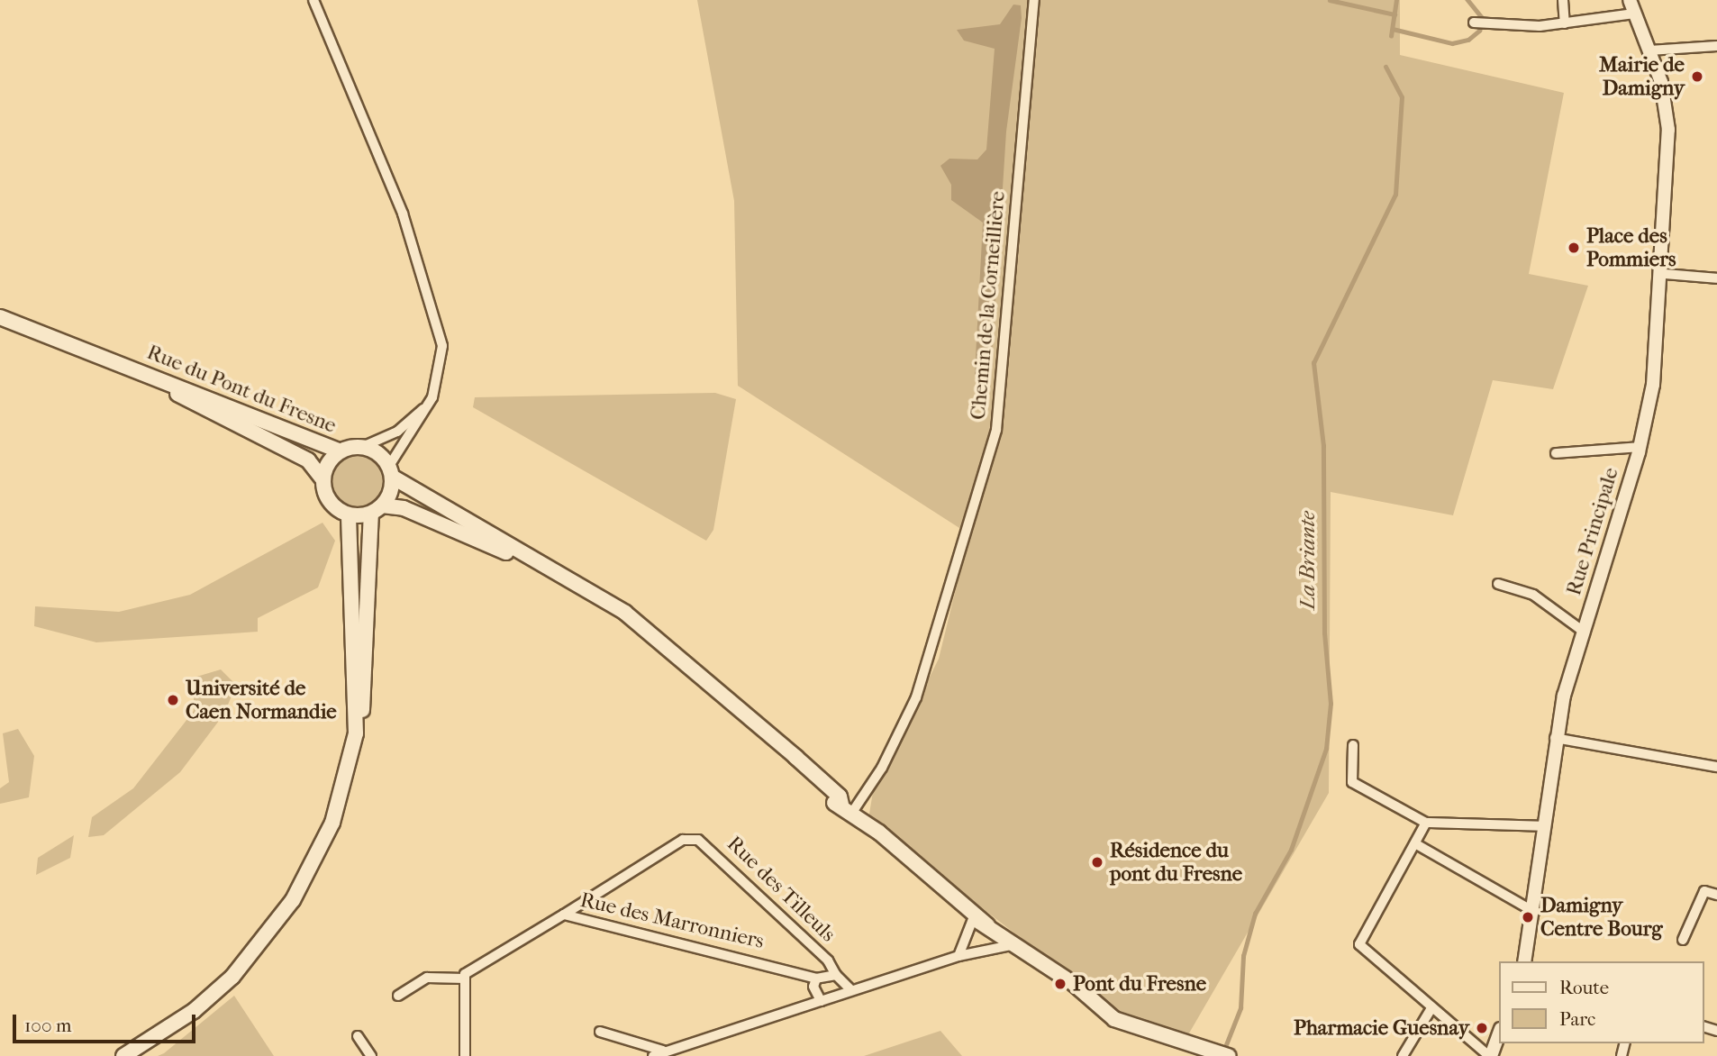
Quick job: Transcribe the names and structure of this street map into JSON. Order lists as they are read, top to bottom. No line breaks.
{"streets":{"main road":["Rue du Pont du Fresne"],"street":["Chemin de la Corneillière","Rue Principale","Rue des Tilleuls","Rue des Marronniers"]},"crossings":[["Rue des Tilleuls","Rue des Marronniers"]],"water":["La Briante"],"places":["Mairie de Damigny","Place des Pommiers","Université de Caen Normandie","Résidence du pont du Fresne","Damigny Centre Bourg","Pont du Fresne","Pharmacie Guesnay"],"legend":["Route","Parc"],"scale_bar":"100 m"}
